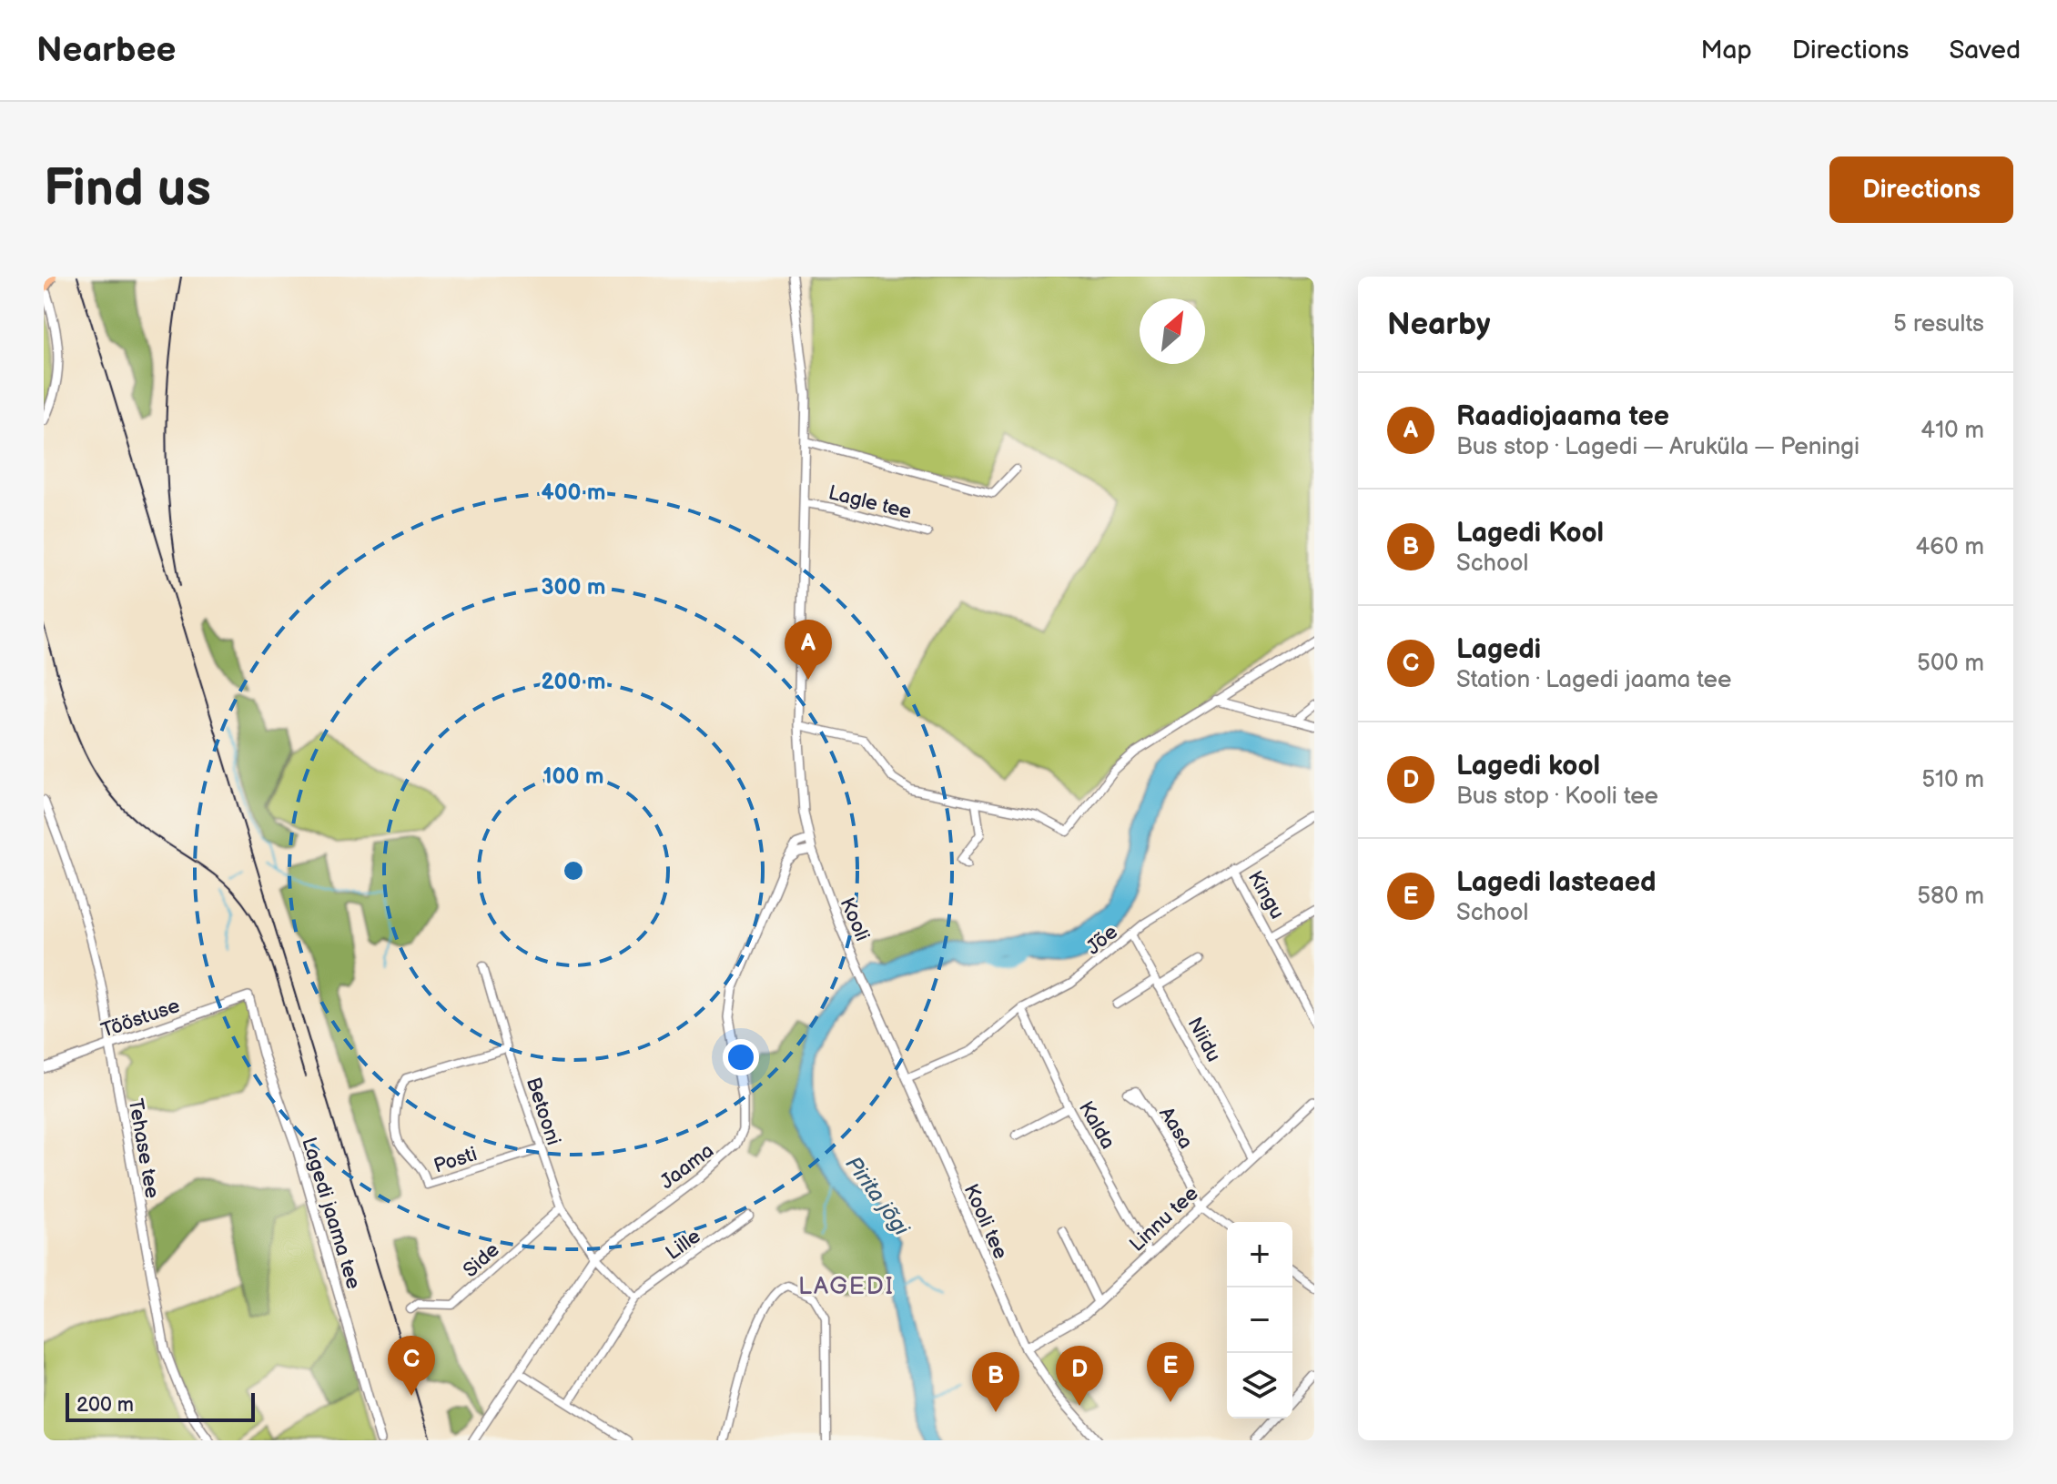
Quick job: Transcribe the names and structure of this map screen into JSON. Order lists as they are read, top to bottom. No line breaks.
{"streets":{"street":["Lagle tee","Kingu","Kooli","Jõe","Tööstuse","Niidu","Betooni","Kalda","Aasa","Tehase tee","Posti","Jaama","Lagedi jaama tee","Linnu tee","Kooli tee","Lille","Side"]},"crossings":[["Lagle tee","Kooli"],["Kingu","Jõe"],["Kooli","Jaama"],["Kooli","Kooli tee"],["Jõe","Niidu"],["Jõe","Kalda"],["Jõe","Kooli tee"],["Tööstuse","Tehase tee"],["Tööstuse","Lagedi jaama tee"],["Niidu","Linnu tee"],["Betooni","Posti"],["Betooni","Jaama"],["Betooni","Side"],["Kalda","Linnu tee"],["Aasa","Linnu tee"],["Linnu tee","Kooli tee"]],"districts":["LAGEDI"],"water":["Pirita jõgi"],"scale_bar":"200 m","north":"top right","page":{"header":"Nearbee","nav":["Map","Directions","Saved"],"buttons":"Directions","title":"Find us","heading":["Nearby","5 results"],"list":[{"mark":"A","name":"Raadiojaama tee","note":"Bus stop · Lagedi — Aruküla — Peningi","value":"410 m"},{"mark":"B","name":"Lagedi Kool","note":"School","value":"460 m"},{"mark":"C","name":"Lagedi","note":"Station · Lagedi jaama tee","value":"500 m"},{"mark":"D","name":"Lagedi kool","note":"Bus stop · Kooli tee","value":"510 m"},{"mark":"E","name":"Lagedi lasteaed","note":"School","value":"580 m"}],"pins":["A","C","E","D","B"],"map_buttons":["+","−"],"scale":"200 m"},"rings":["400 m","300 m","200 m","100 m"]}
